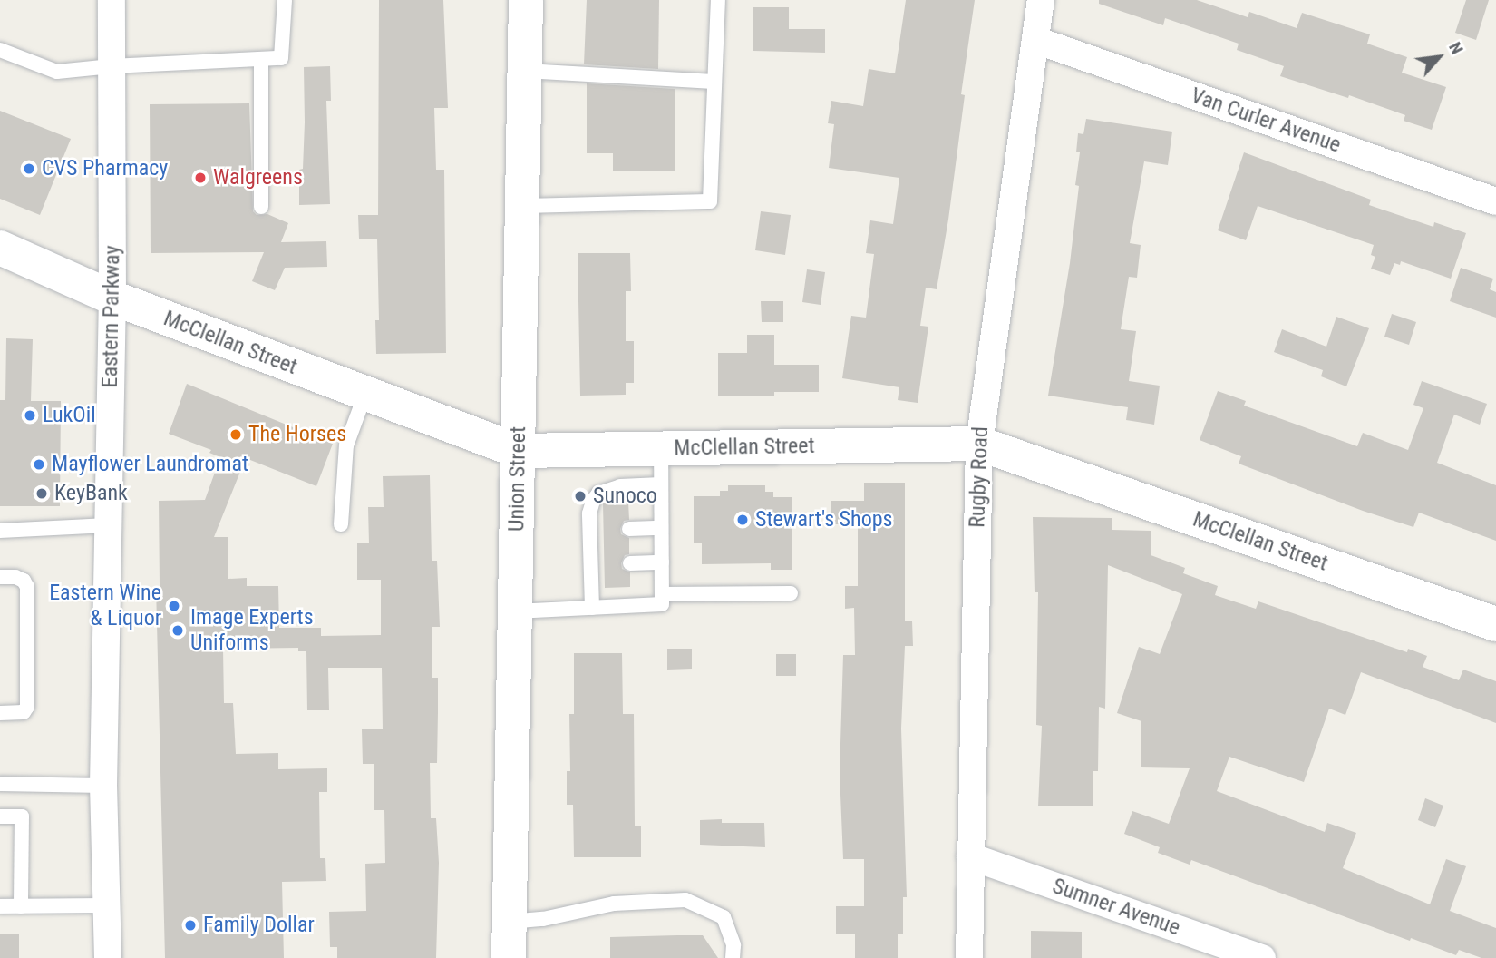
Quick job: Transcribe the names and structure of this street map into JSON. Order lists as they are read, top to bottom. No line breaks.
{"streets":{"street":["Van Curler Avenue","Eastern Parkway","McClellan Street","Rugby Road","Union Street","Sumner Avenue"]},"crossings":[["Van Curler Avenue","Rugby Road"],["Eastern Parkway","McClellan Street"],["McClellan Street","Rugby Road"],["McClellan Street","Union Street"],["Rugby Road","Sumner Avenue"]],"places":["CVS Pharmacy","Walgreens","LukOil","The Horses","Mayflower Laundromat","KeyBank","Sunoco","Stewart's Shops","Eastern Wine & Liquor","Image Experts Uniforms","Family Dollar"],"north":"top right"}
